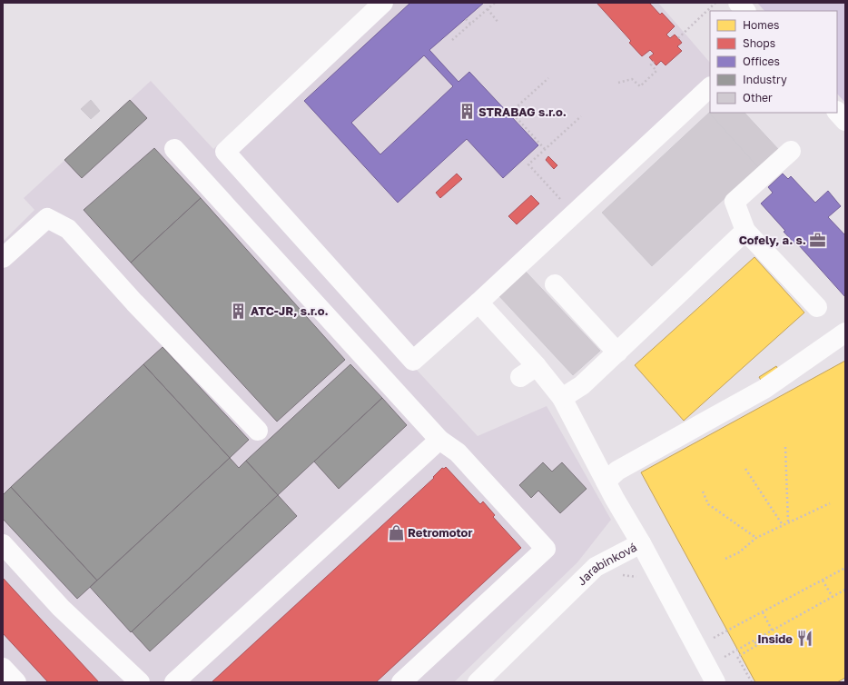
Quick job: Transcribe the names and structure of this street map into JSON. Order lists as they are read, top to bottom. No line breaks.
{"streets":{"street":["Jarabinková"]},"places":{"building":["STRABAG s.r.o.","ATC-JR, s.r.o."],"office":["Cofely, a. s."],"shop":["Retromotor"],"restaurant":["Inside"]},"legend":["Homes","Shops","Offices","Industry","Other"]}
